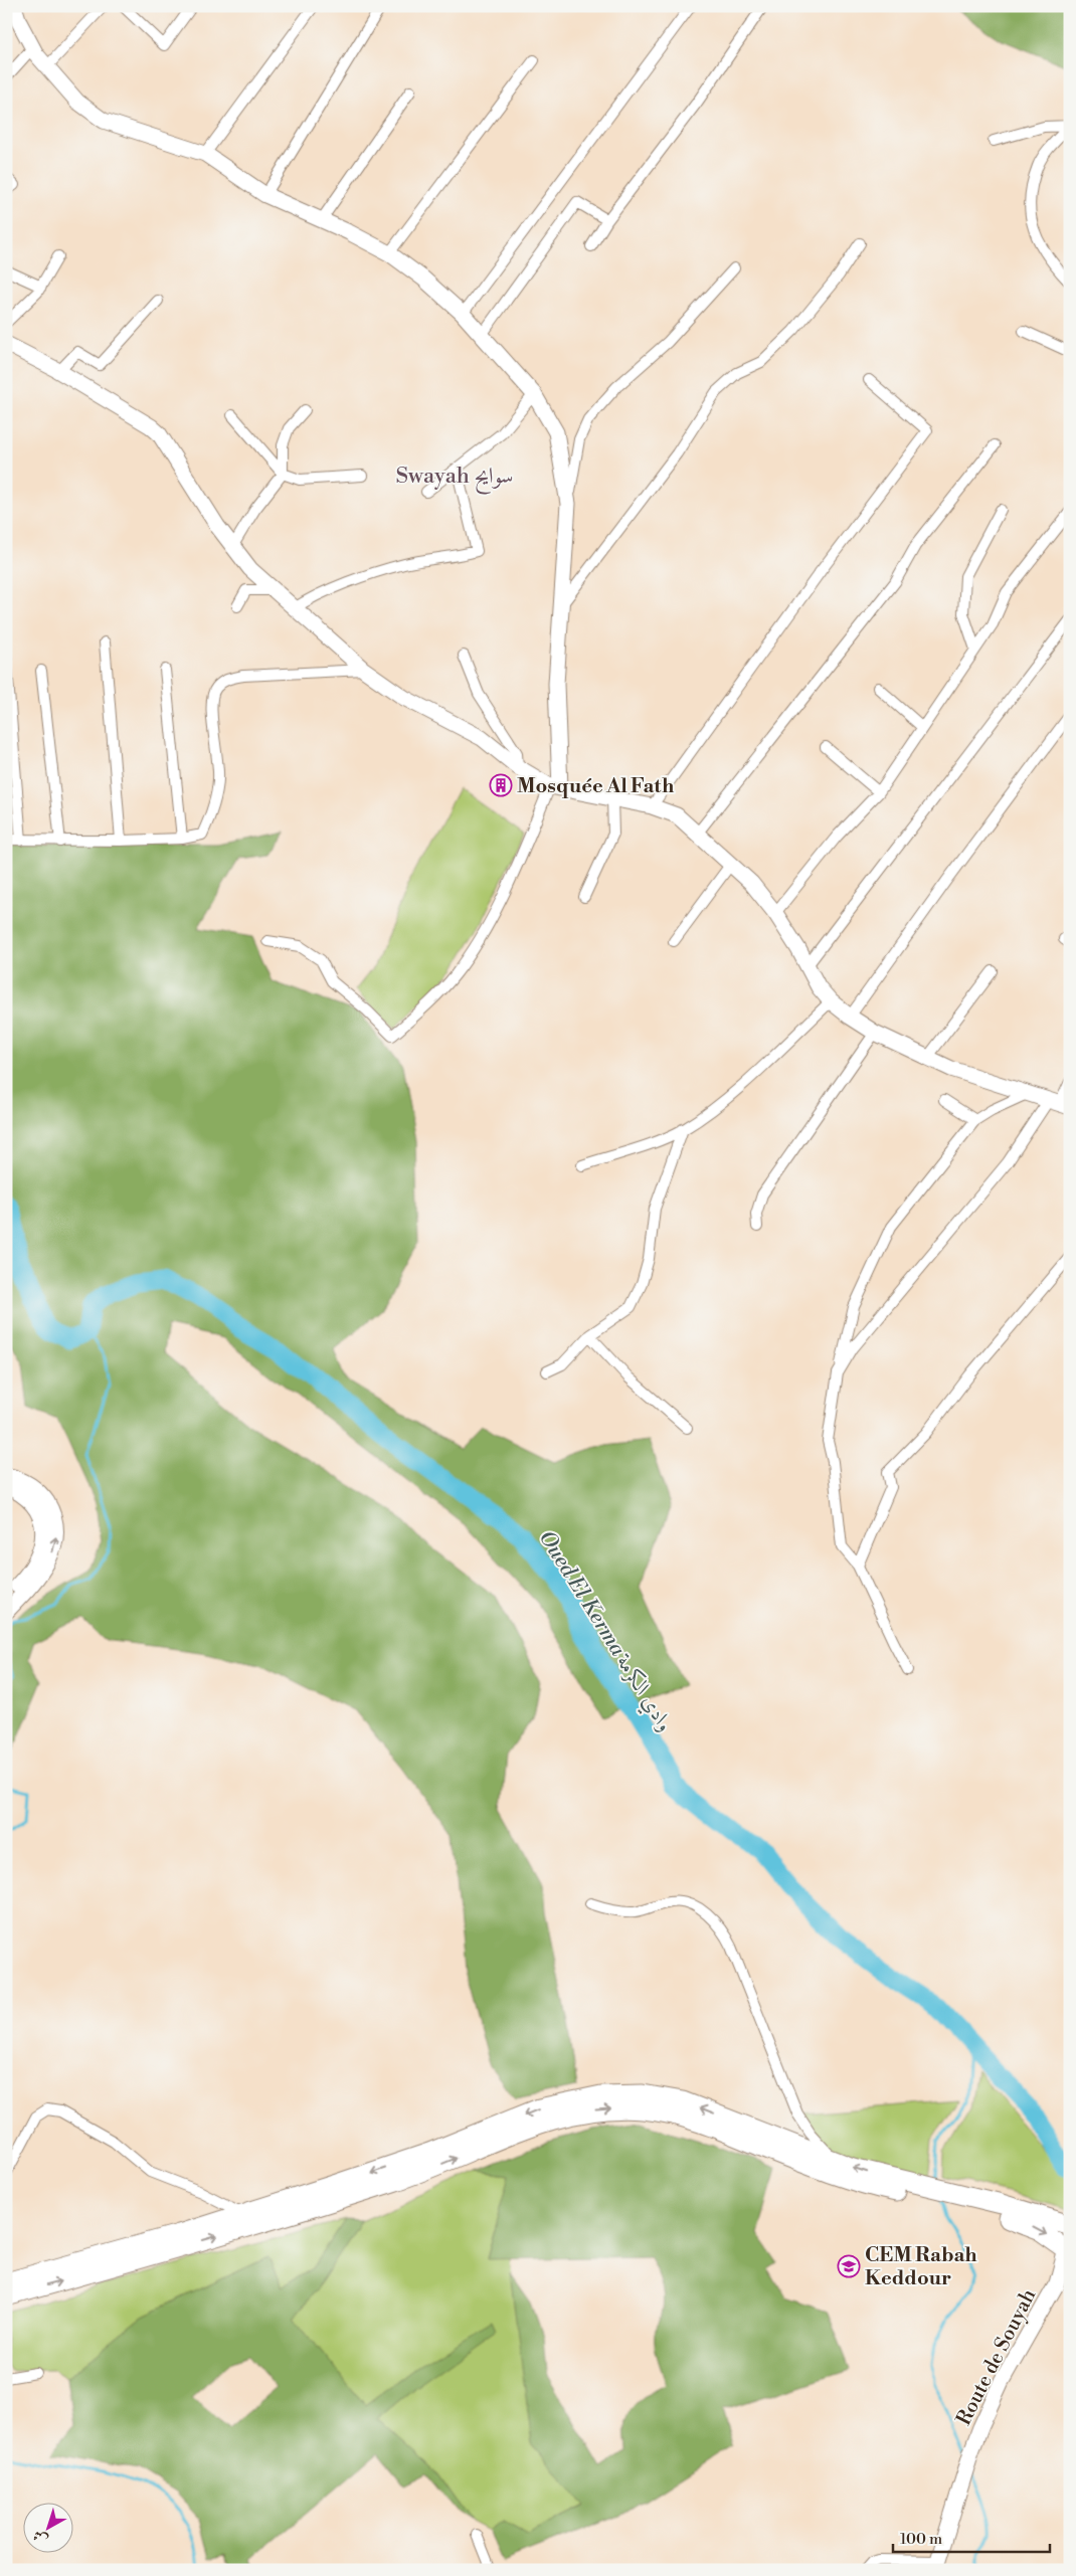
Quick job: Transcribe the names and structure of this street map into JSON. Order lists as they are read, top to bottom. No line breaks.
{"streets":{"street":["Route de Souyah"]},"districts":["Swayah سوايح"],"water":["Oued El Kerma وادي الكرمة"],"places":{"building":["Mosquée Al Fath"],"school or university":["CEM Rabah Keddour"]},"scale_bar":"100 m","north":"bottom left"}
